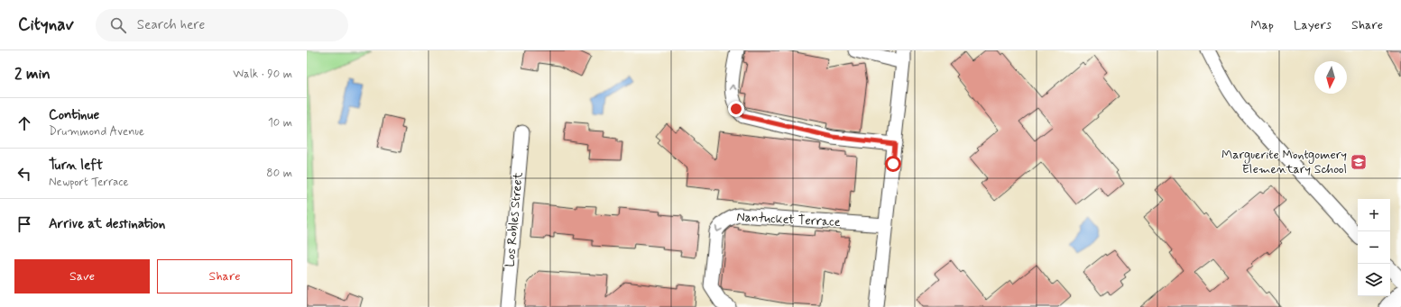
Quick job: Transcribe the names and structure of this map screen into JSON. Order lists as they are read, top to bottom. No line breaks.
{"streets":{"street":["Los Robles Street","Nantucket Terrace"]},"places":{"school or university":["Marguerite Montgomery Elementary School"]},"north":"bottom","page":{"header":"Citynav","search":"Search here","nav":["Map","Layers","Share"],"heading":["2 min","Walk · 90 m"],"list":[["Continue","Drummond Avenue","10 m"],["Turn left","Newport Terrace","80 m"],"Arrive at destination"],"map_buttons":["+","−"],"buttons":["Save","Share"]}}
